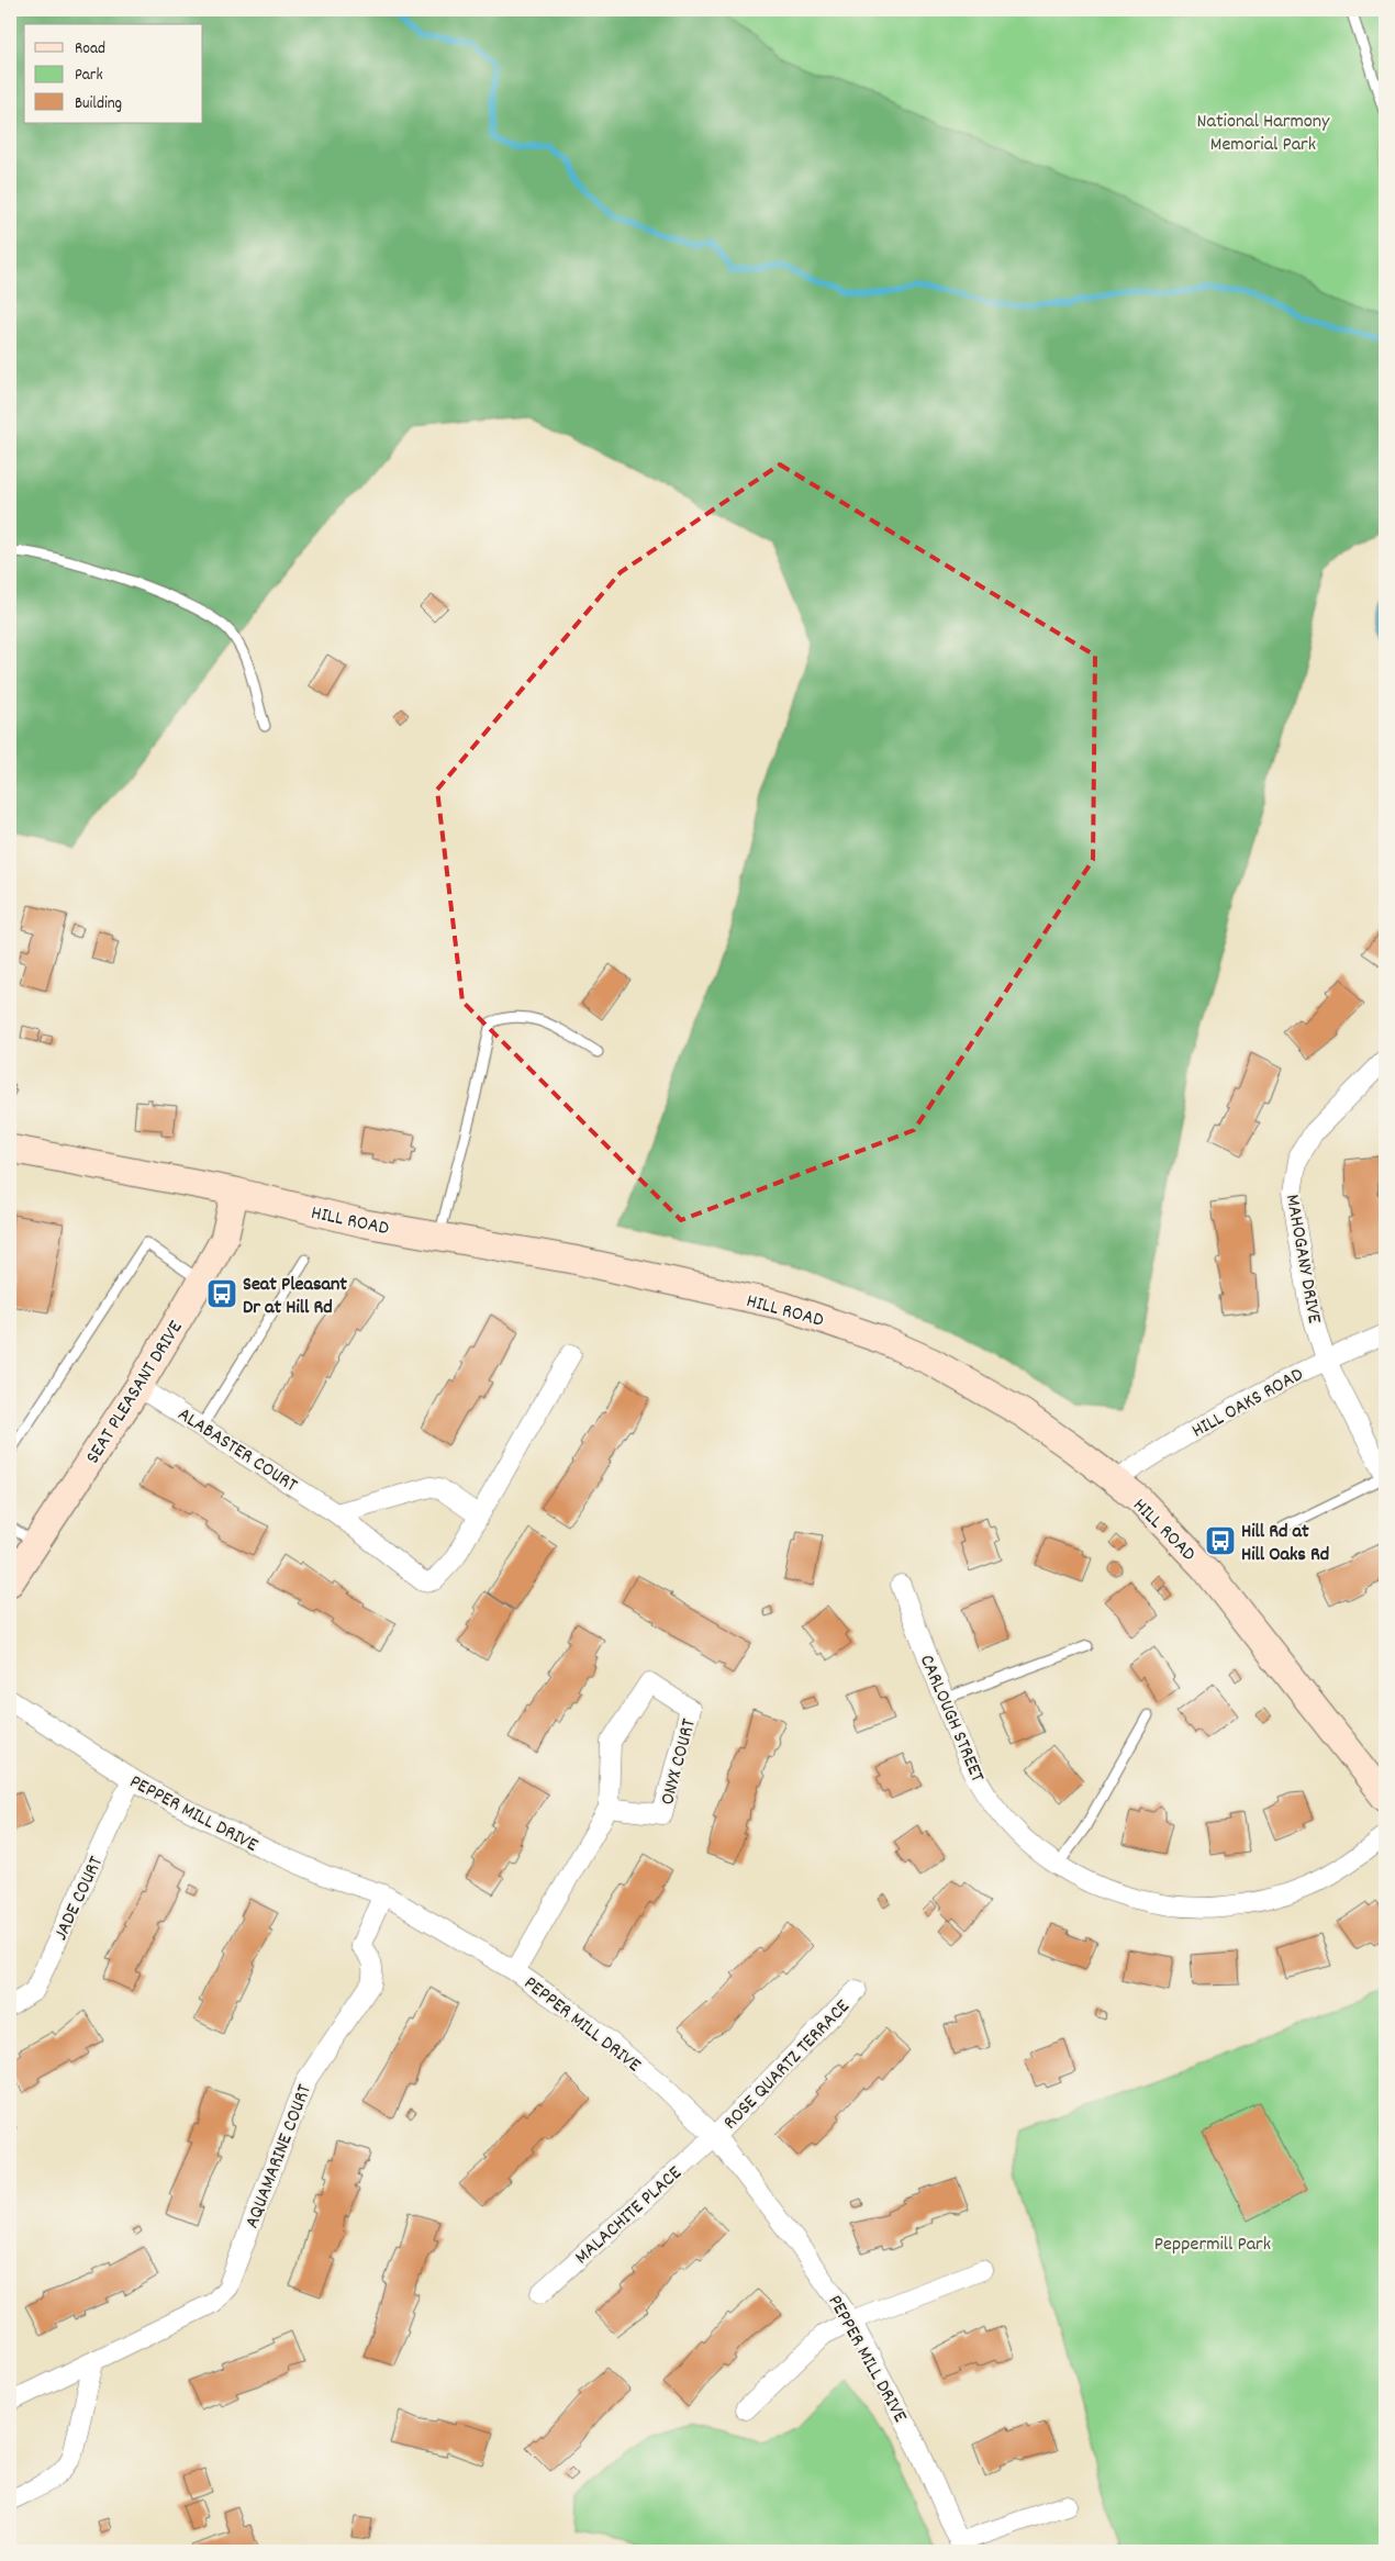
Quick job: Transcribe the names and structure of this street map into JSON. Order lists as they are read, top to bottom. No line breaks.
{"streets":{"street":["HILL ROAD","MAHOGANY DRIVE","SEAT PLEASANT DRIVE","HILL OAKS ROAD","ALABASTER COURT","CARLOUGH STREET","ONYX COURT","PEPPER MILL DRIVE","JADE COURT","ROSE QUARTZ TERRACE","AQUAMARINE COURT","MALACHITE PLACE"]},"crossings":[["HILL ROAD","SEAT PLEASANT DRIVE"],["HILL ROAD","HILL OAKS ROAD"],["MAHOGANY DRIVE","HILL OAKS ROAD"],["SEAT PLEASANT DRIVE","ALABASTER COURT"],["ONYX COURT","PEPPER MILL DRIVE"],["PEPPER MILL DRIVE","JADE COURT"],["PEPPER MILL DRIVE","ROSE QUARTZ TERRACE"],["PEPPER MILL DRIVE","AQUAMARINE COURT"],["PEPPER MILL DRIVE","MALACHITE PLACE"],["ROSE QUARTZ TERRACE","MALACHITE PLACE"]],"parks":["National Harmony Memorial Park","Peppermill Park"],"places":{"bus stop":["Seat Pleasant Dr at Hill Rd","Hill Rd at Hill Oaks Rd"]},"legend":["Road","Park","Building"]}
